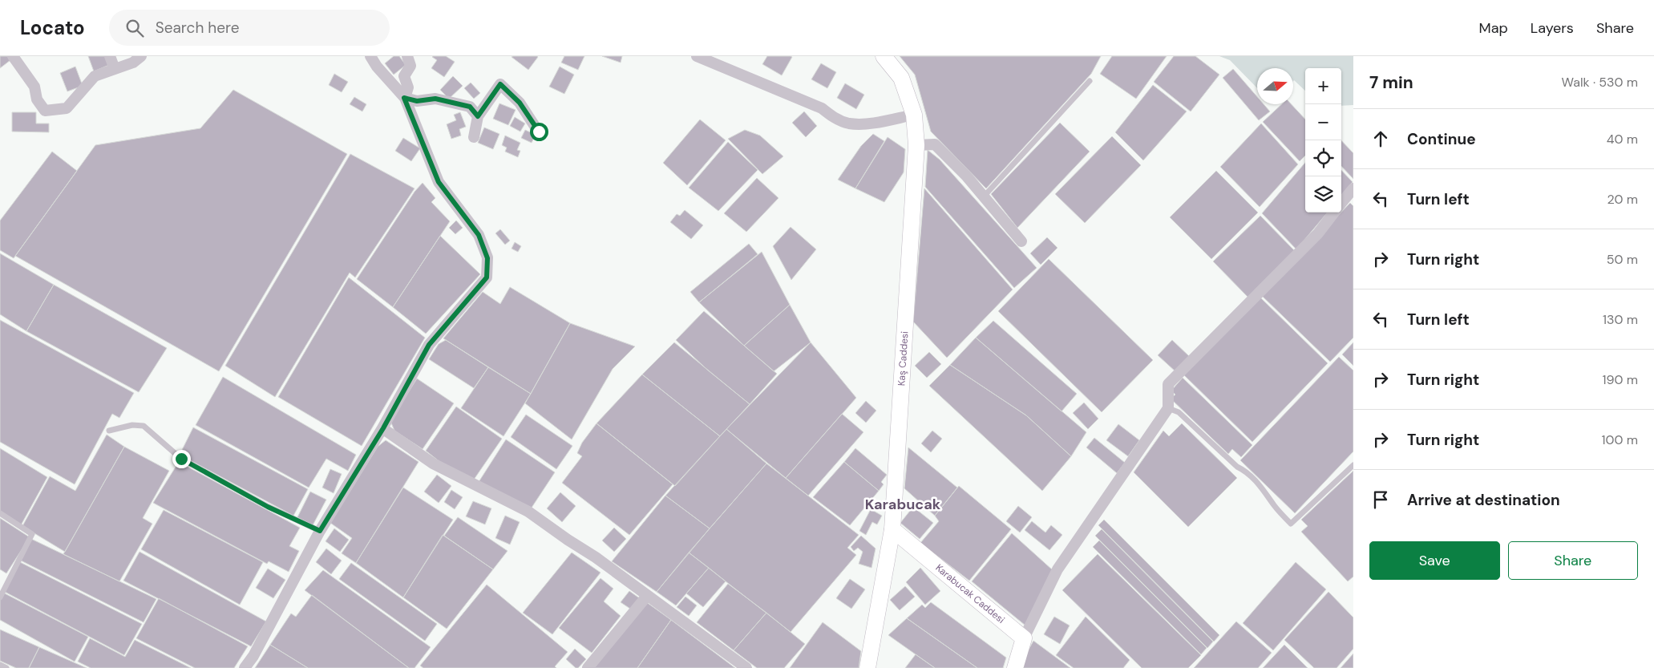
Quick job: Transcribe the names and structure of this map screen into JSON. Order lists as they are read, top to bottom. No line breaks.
{"streets":{"street":["Kaş Caddesi","Karabucak Caddesi"]},"crossings":[["Kaş Caddesi","Karabucak Caddesi"]],"districts":["Karabucak"],"north":"right","page":{"header":"Locato","search":"Search here","nav":["Map","Layers","Share"],"heading":["7 min","Walk · 530 m"],"map_buttons":["+","−"],"list":[["Continue","40 m"],["Turn left","20 m"],["Turn right","50 m"],["Turn left","130 m"],["Turn right","190 m"],["Turn right","100 m"],"Arrive at destination"],"buttons":["Save","Share"]}}
